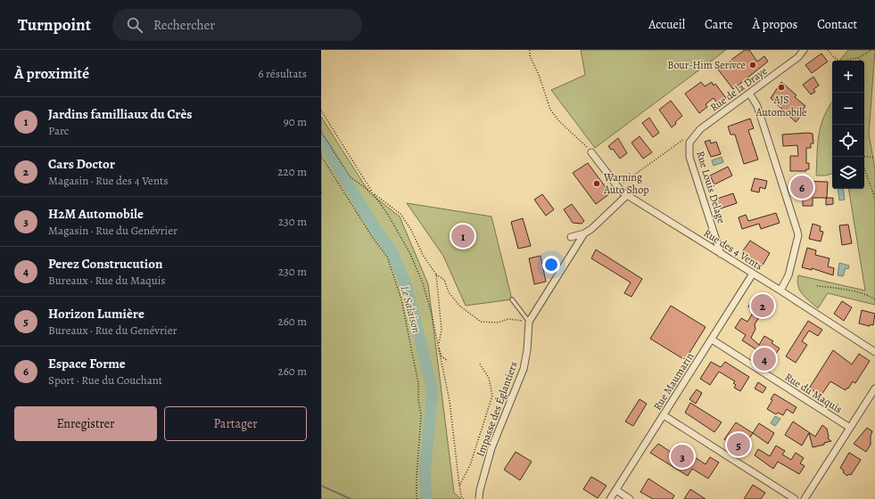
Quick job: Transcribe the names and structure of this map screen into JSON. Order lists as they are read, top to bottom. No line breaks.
{"streets":{"street":["Rue de la Draye","Rue Louis Delage","Rue des 4 Vents","Rue Maumarin","Rue du Maquis","Impasse des Églantiers"]},"crossings":[["Rue de la Draye","Rue Louis Delage"],["Rue Louis Delage","Rue des 4 Vents"],["Rue des 4 Vents","Rue Maumarin"],["Rue des 4 Vents","Impasse des Églantiers"],["Rue Maumarin","Rue du Maquis"]],"water":["Le Salaison"],"places":["Bour-Him Serivce","AJS Automobile","Warning Auto Shop"],"page":{"header":"Turnpoint","search":"Rechercher","nav":["Accueil","Carte","À propos","Contact"],"heading":["À proximité","6 résultats"],"map_buttons":["+","−"],"list":[{"mark":"1","name":"Jardins familliaux du Crès","note":"Parc","value":"90 m"},{"mark":"2","name":"Cars Doctor","note":"Magasin · Rue des 4 Vents","value":"220 m"},{"mark":"3","name":"H2M Automobile","note":"Magasin · Rue du Genévrier","value":"230 m"},{"mark":"4","name":"Perez Construcution","note":"Bureaux · Rue du Maquis","value":"230 m"},{"mark":"5","name":"Horizon Lumière","note":"Bureaux · Rue du Genévrier","value":"260 m"},{"mark":"6","name":"Espace Forme","note":"Sport · Rue du Couchant","value":"260 m"}],"pins":["6","1","2","4","5","3"],"buttons":["Enregistrer","Partager"]}}
